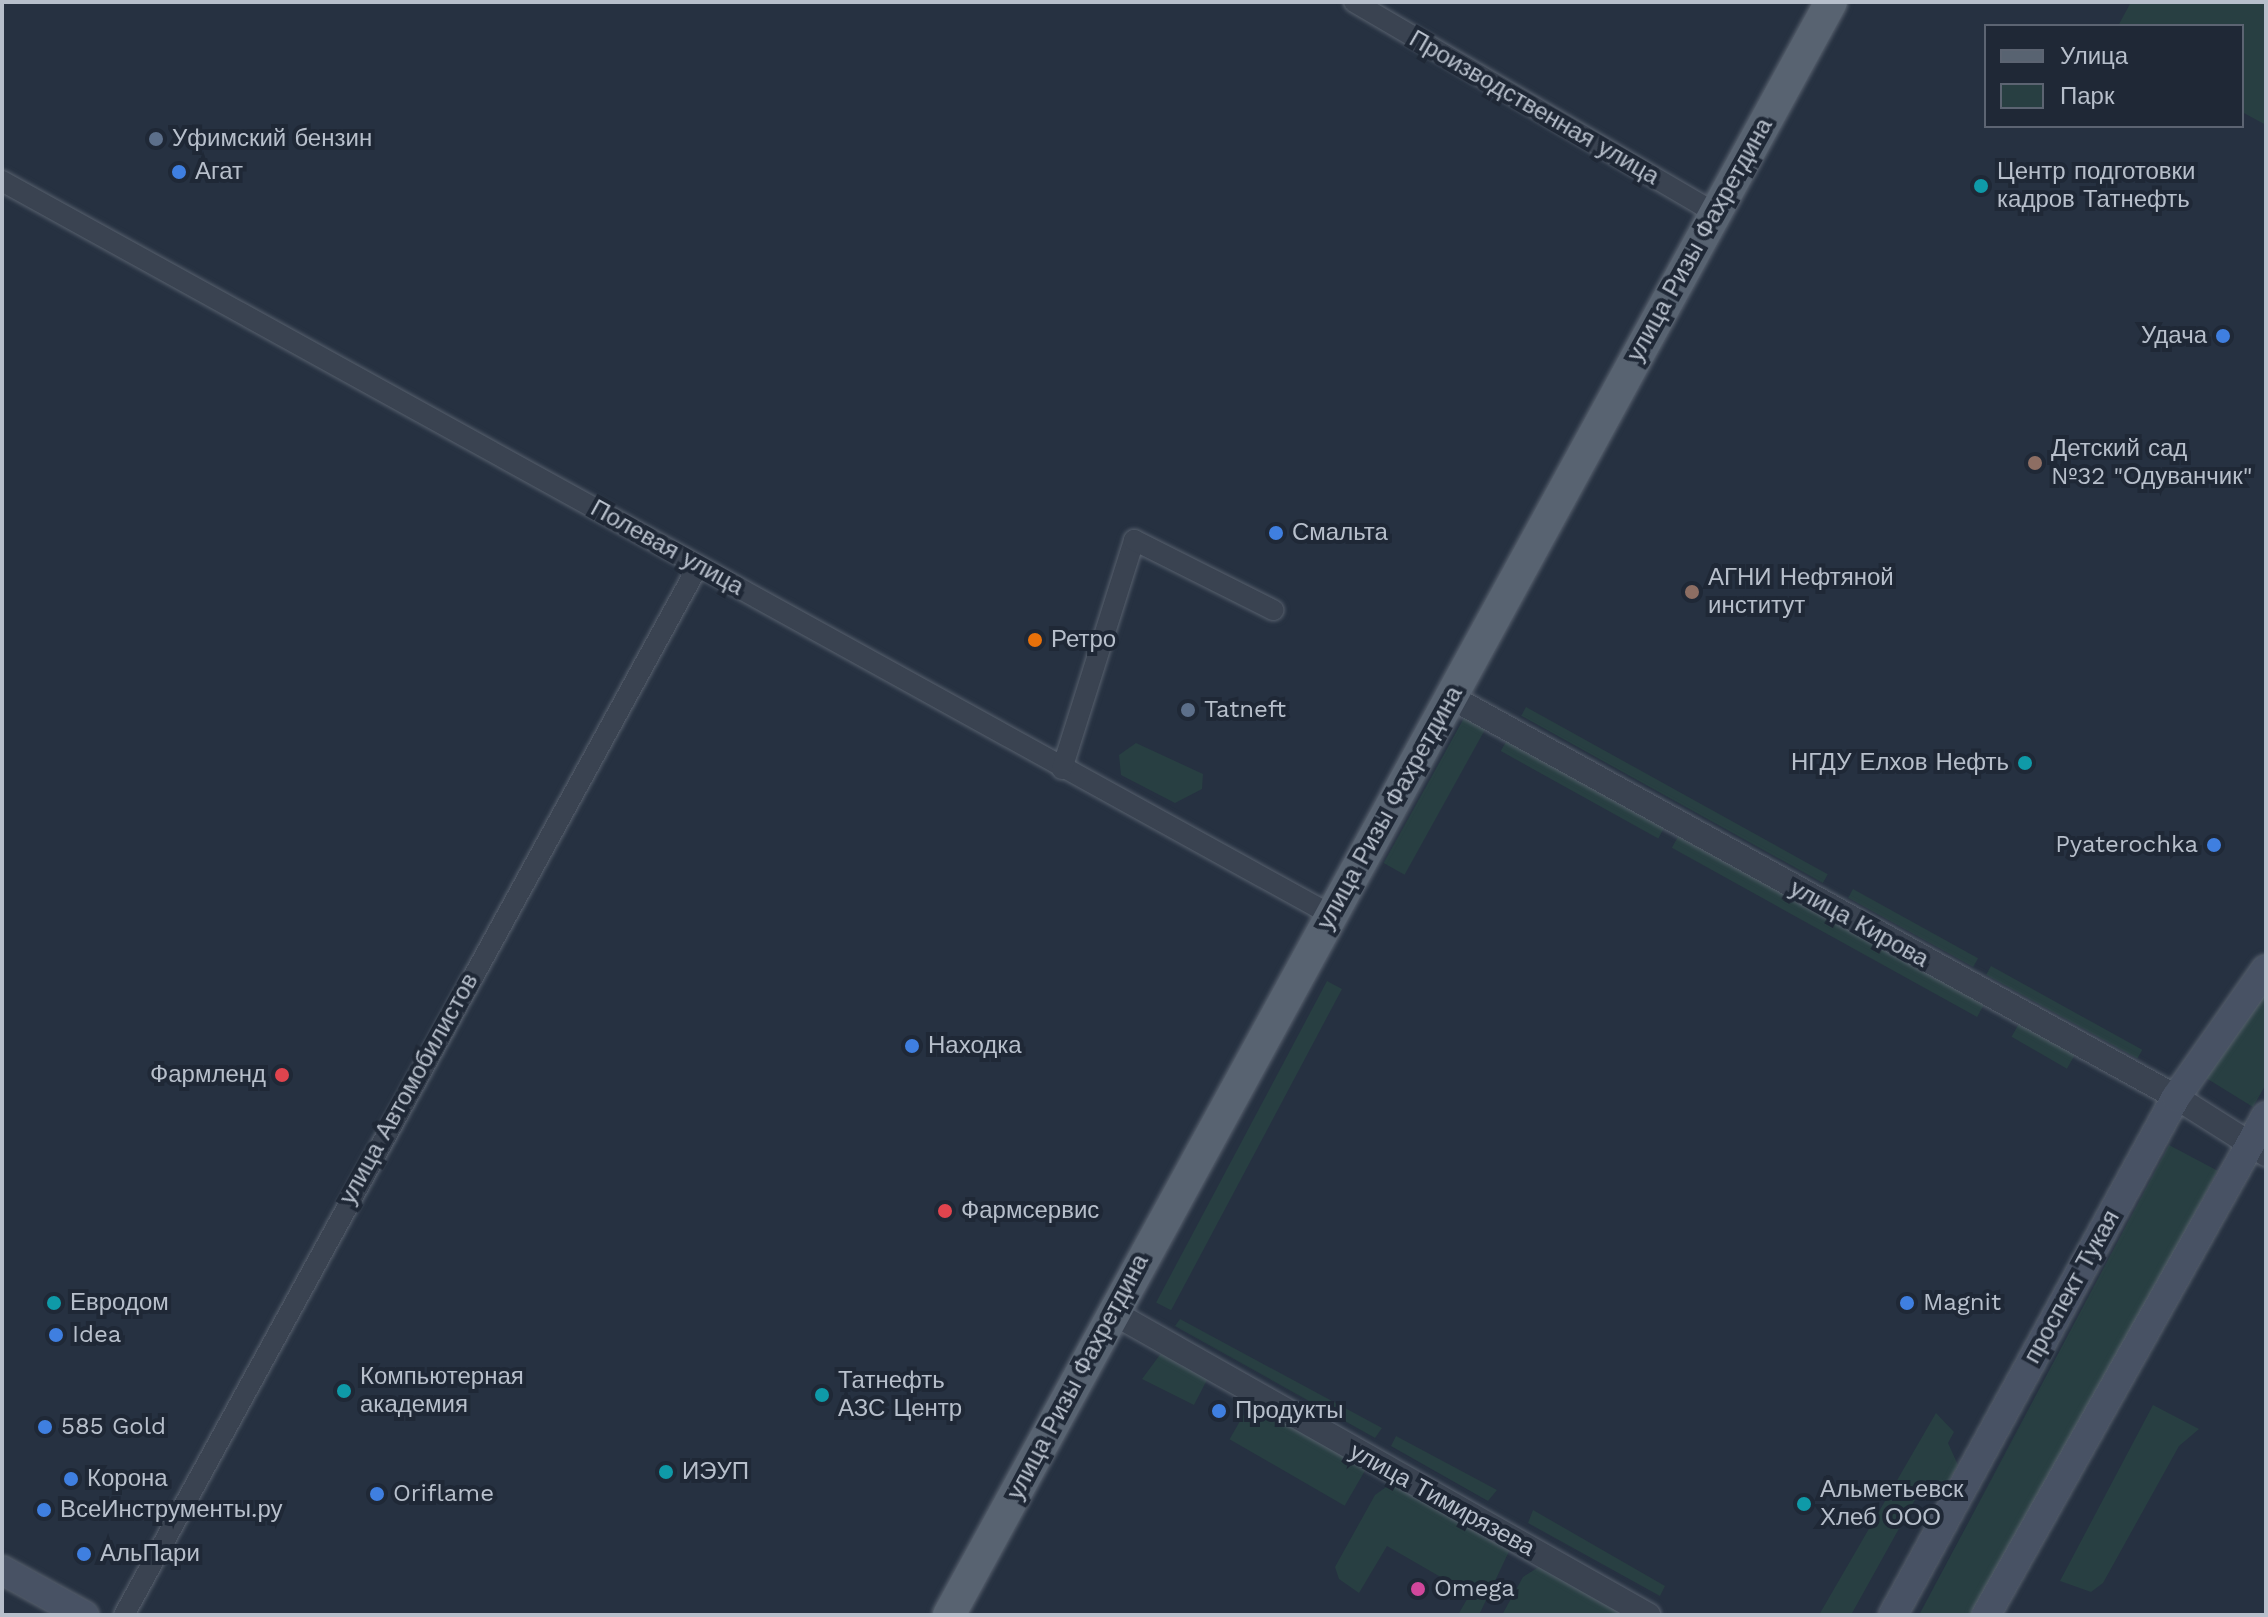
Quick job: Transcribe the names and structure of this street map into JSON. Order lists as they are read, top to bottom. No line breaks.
{"streets":{"main road":["улица Ризы Фахретдина","проспект Тукая"],"street":["Производственная улица","Полевая улица","улица Кирова","улица Автомобилистов","улица Тимирязева"]},"crossings":[["Производственная улица","улица Ризы Фахретдина"],["улица Ризы Фахретдина","Полевая улица"],["улица Ризы Фахретдина","улица Кирова"],["улица Ризы Фахретдина","улица Тимирязева"],["Полевая улица","улица Автомобилистов"],["улица Кирова","проспект Тукая"]],"places":["Уфимский бензин","Агат","Центр подготовки кадров Татнефть","Удача","Детский сад №32 \"Одуванчик\"","Смальта","АГНИ Нефтяной институт","Ретро","Tatneft","НГДУ Елхов Нефть","Pyaterochka","Находка","Фармленд","Фармсервис","Евродом","Magnit","Idea","Компьютерная академия","Татнефть АЗС Центр","Продукты","585 Gold","ИЭУП","Корона","Oriflame","Альметьевск Хлеб ООО","ВсеИнструменты.ру","АльПари","Omega"],"legend":["Улица","Парк"]}
